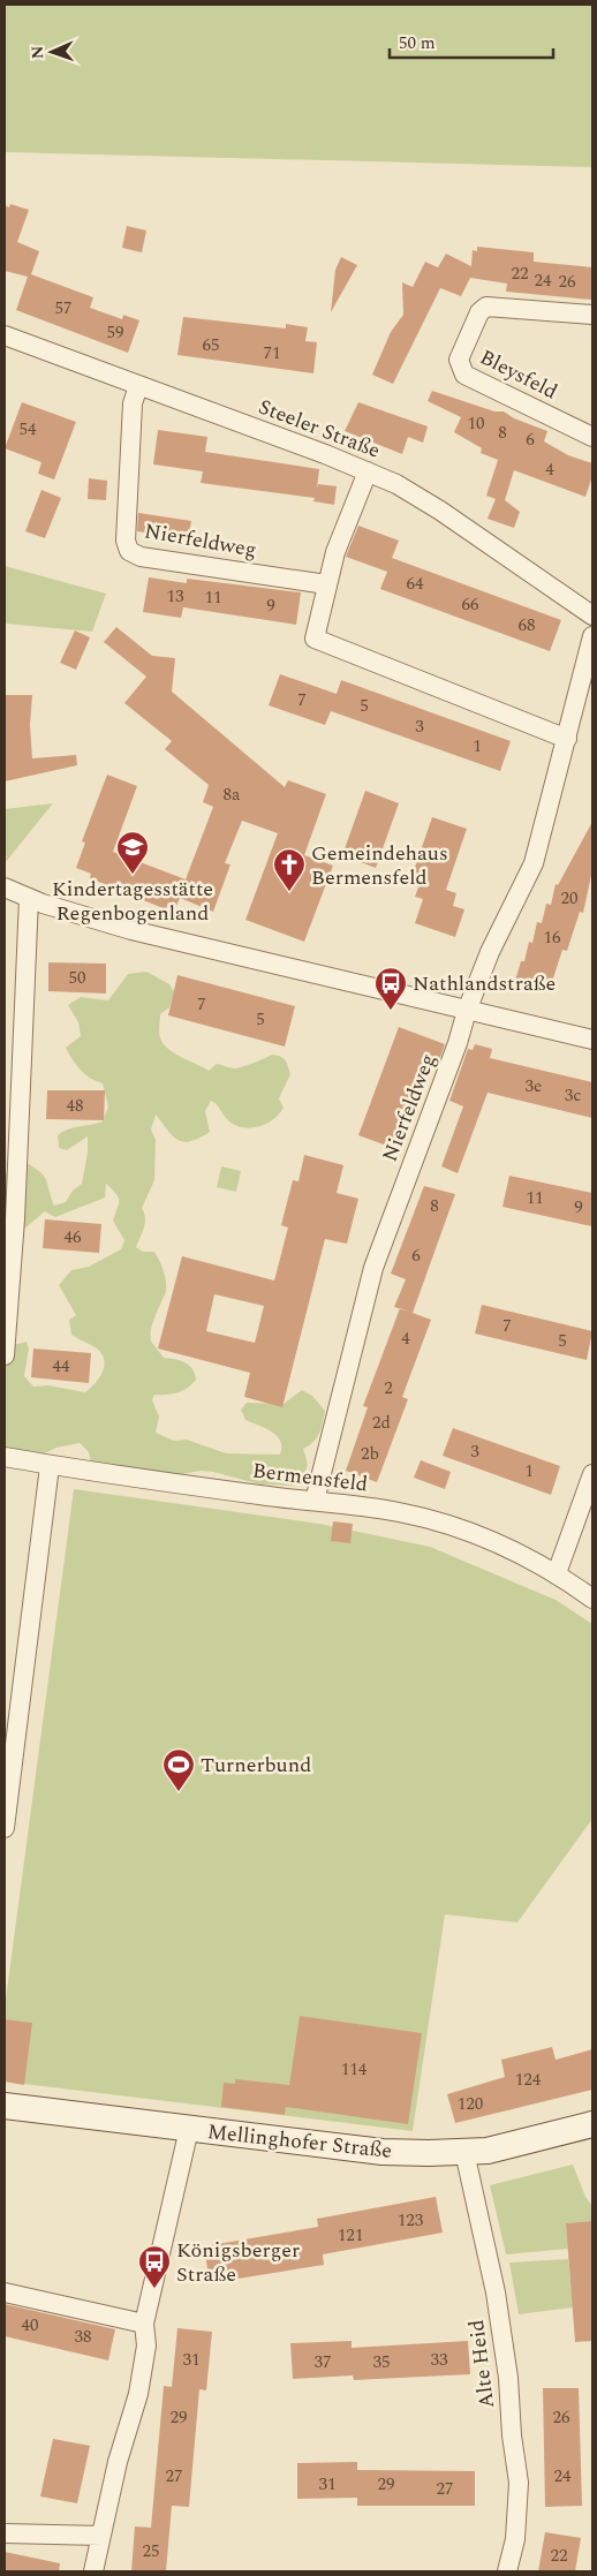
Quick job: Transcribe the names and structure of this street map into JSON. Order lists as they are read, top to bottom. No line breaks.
{"streets":{"main road":["Mellinghofer Straße"],"street":["Bleysfeld","Steeler Straße","Nierfeldweg","Bermensfeld","Alte Heid"]},"crossings":[["Steeler Straße","Nierfeldweg"],["Nierfeldweg","Bermensfeld"],["Mellinghofer Straße","Alte Heid"]],"places":{"school or university":["Kindertagesstätte Regenbogenland"],"church":["Gemeindehaus Bermensfeld"],"bus stop":["Nathlandstraße","Königsberger Straße"],"sports":["Turnerbund"]},"house_numbers":["22","24","26","57","59","65","71","10","54","8","6","4","64","13","11","66","9","68","7","5","3","1","8a","20","16","50","7","5","3e","3c","48","11","8","9","46","6","7","4","5","44","2","2d","3","2b","1","114","124","120","123","121","40","38","31","33","37","35","29","26","27","24","31","29","27","25","22"],"scale_bar":"50 m","north":"left"}
